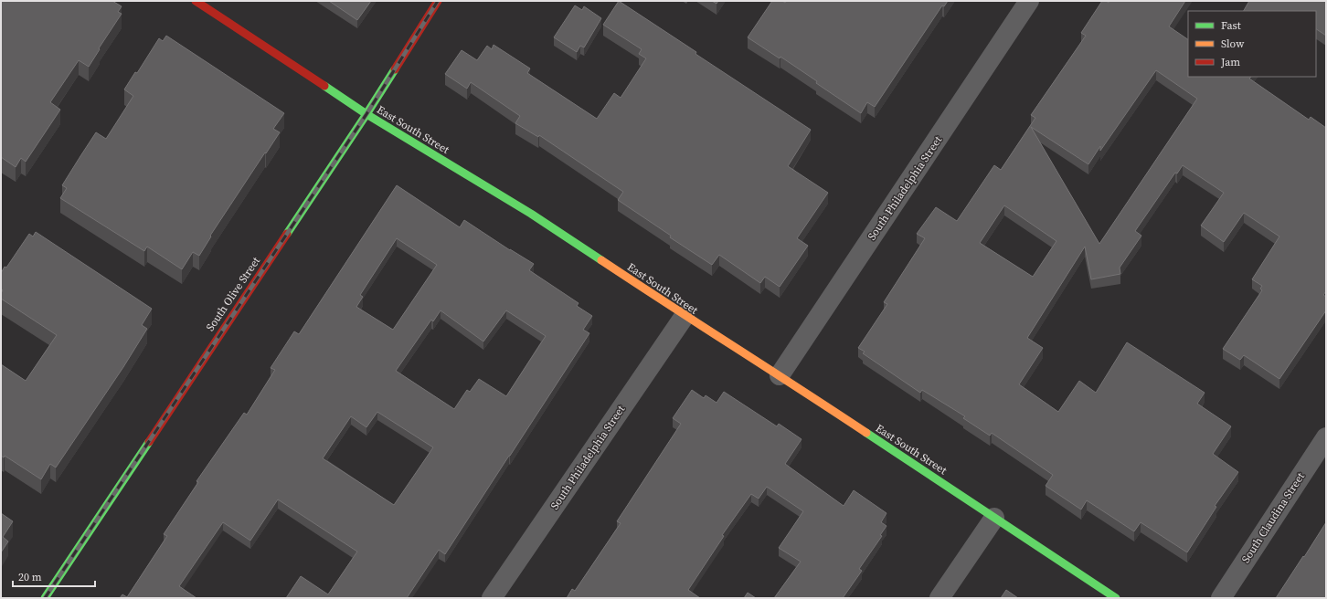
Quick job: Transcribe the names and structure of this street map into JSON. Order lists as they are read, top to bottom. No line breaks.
{"streets":{"street":["East South Street","South Philadelphia Street","South Olive Street","South Claudina Street"]},"crossings":[["East South Street","South Philadelphia Street"],["East South Street","South Olive Street"]],"legend":["Fast","Slow","Jam"],"scale_bar":"20 m"}
